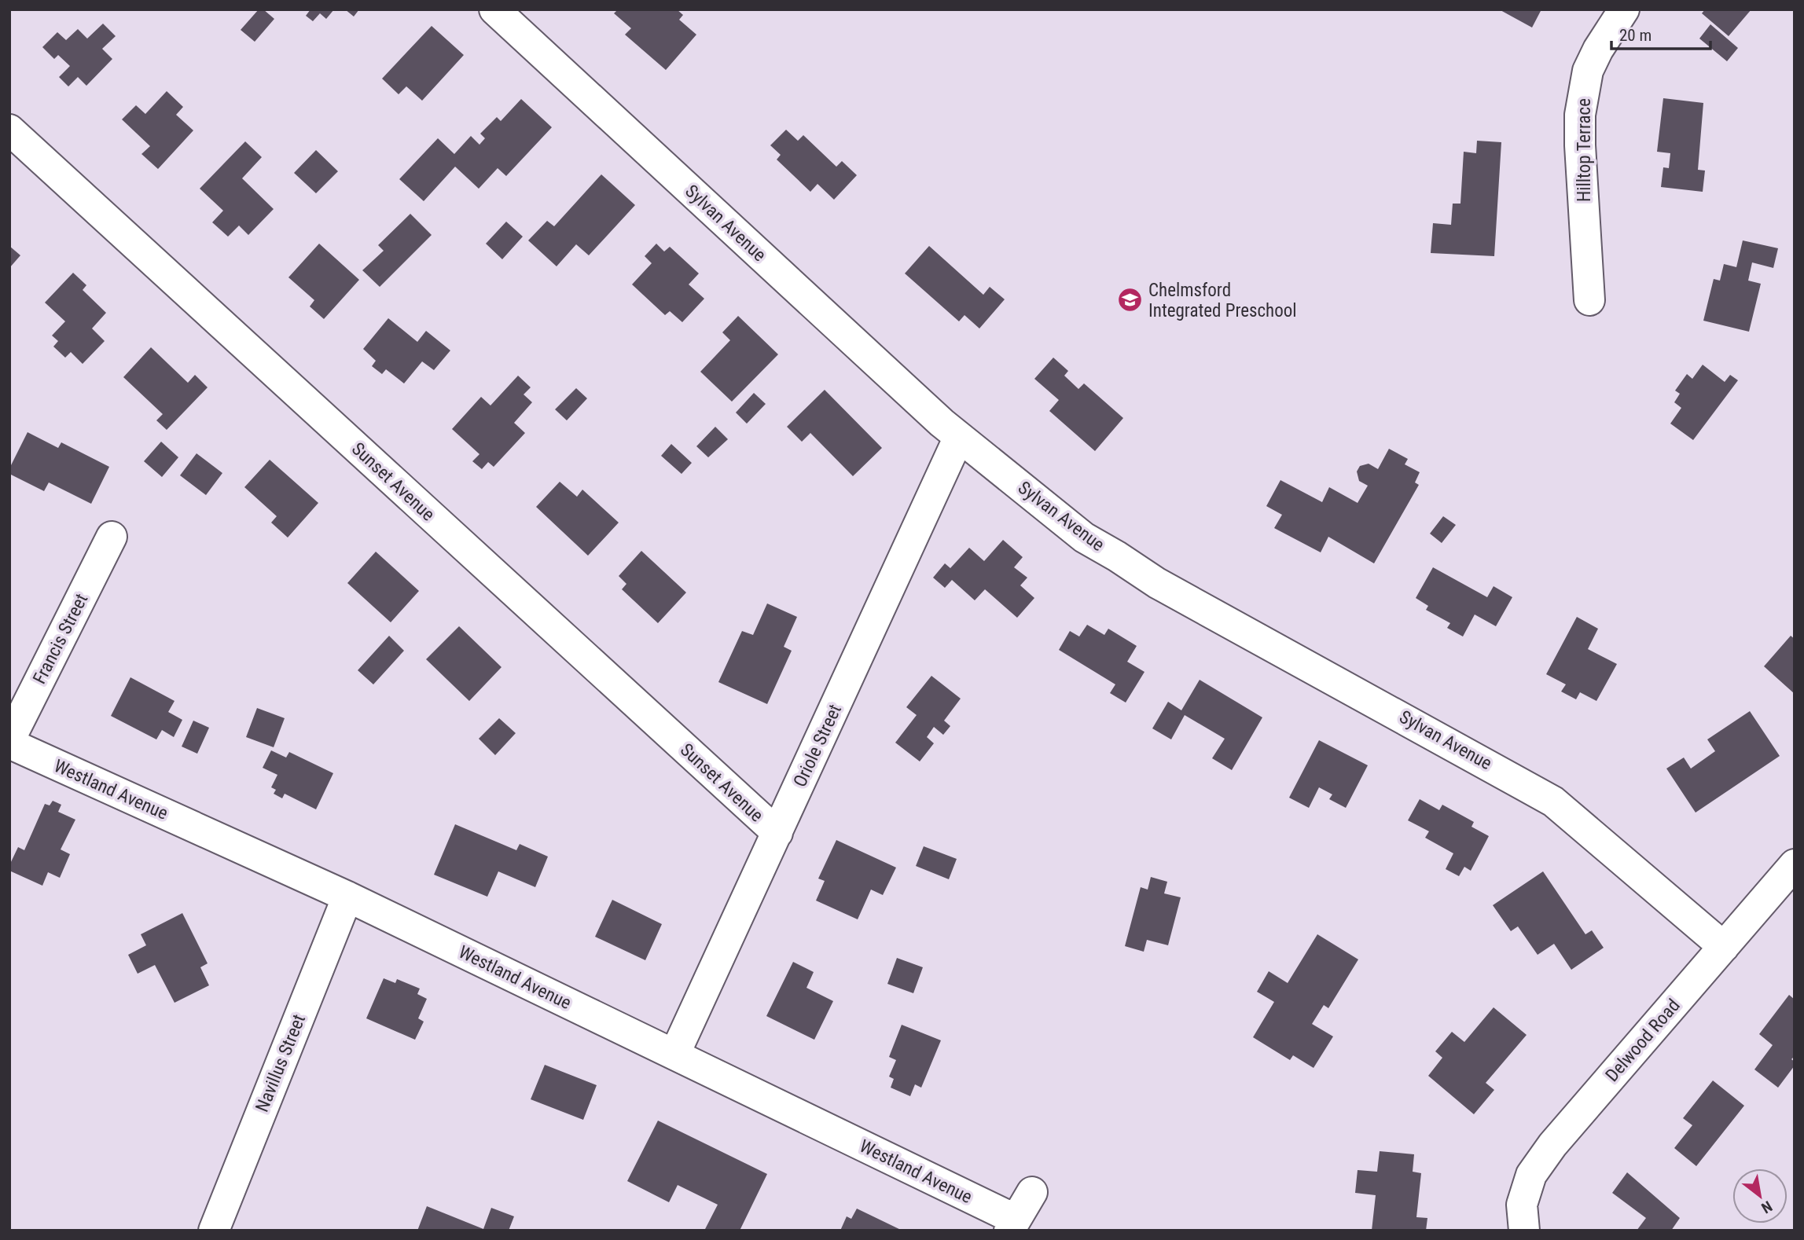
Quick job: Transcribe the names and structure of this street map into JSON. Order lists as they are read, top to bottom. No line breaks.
{"streets":{"street":["Hilltop Terrace","Sylvan Avenue","Sunset Avenue","Francis Street","Oriole Street","Westland Avenue","Delwood Road","Navillus Street"]},"crossings":[["Sylvan Avenue","Oriole Street"],["Sylvan Avenue","Delwood Road"],["Sunset Avenue","Oriole Street"],["Francis Street","Westland Avenue"],["Oriole Street","Westland Avenue"],["Westland Avenue","Navillus Street"]],"places":{"school or university":["Chelmsford Integrated Preschool"]},"scale_bar":"20 m","north":"bottom right"}
